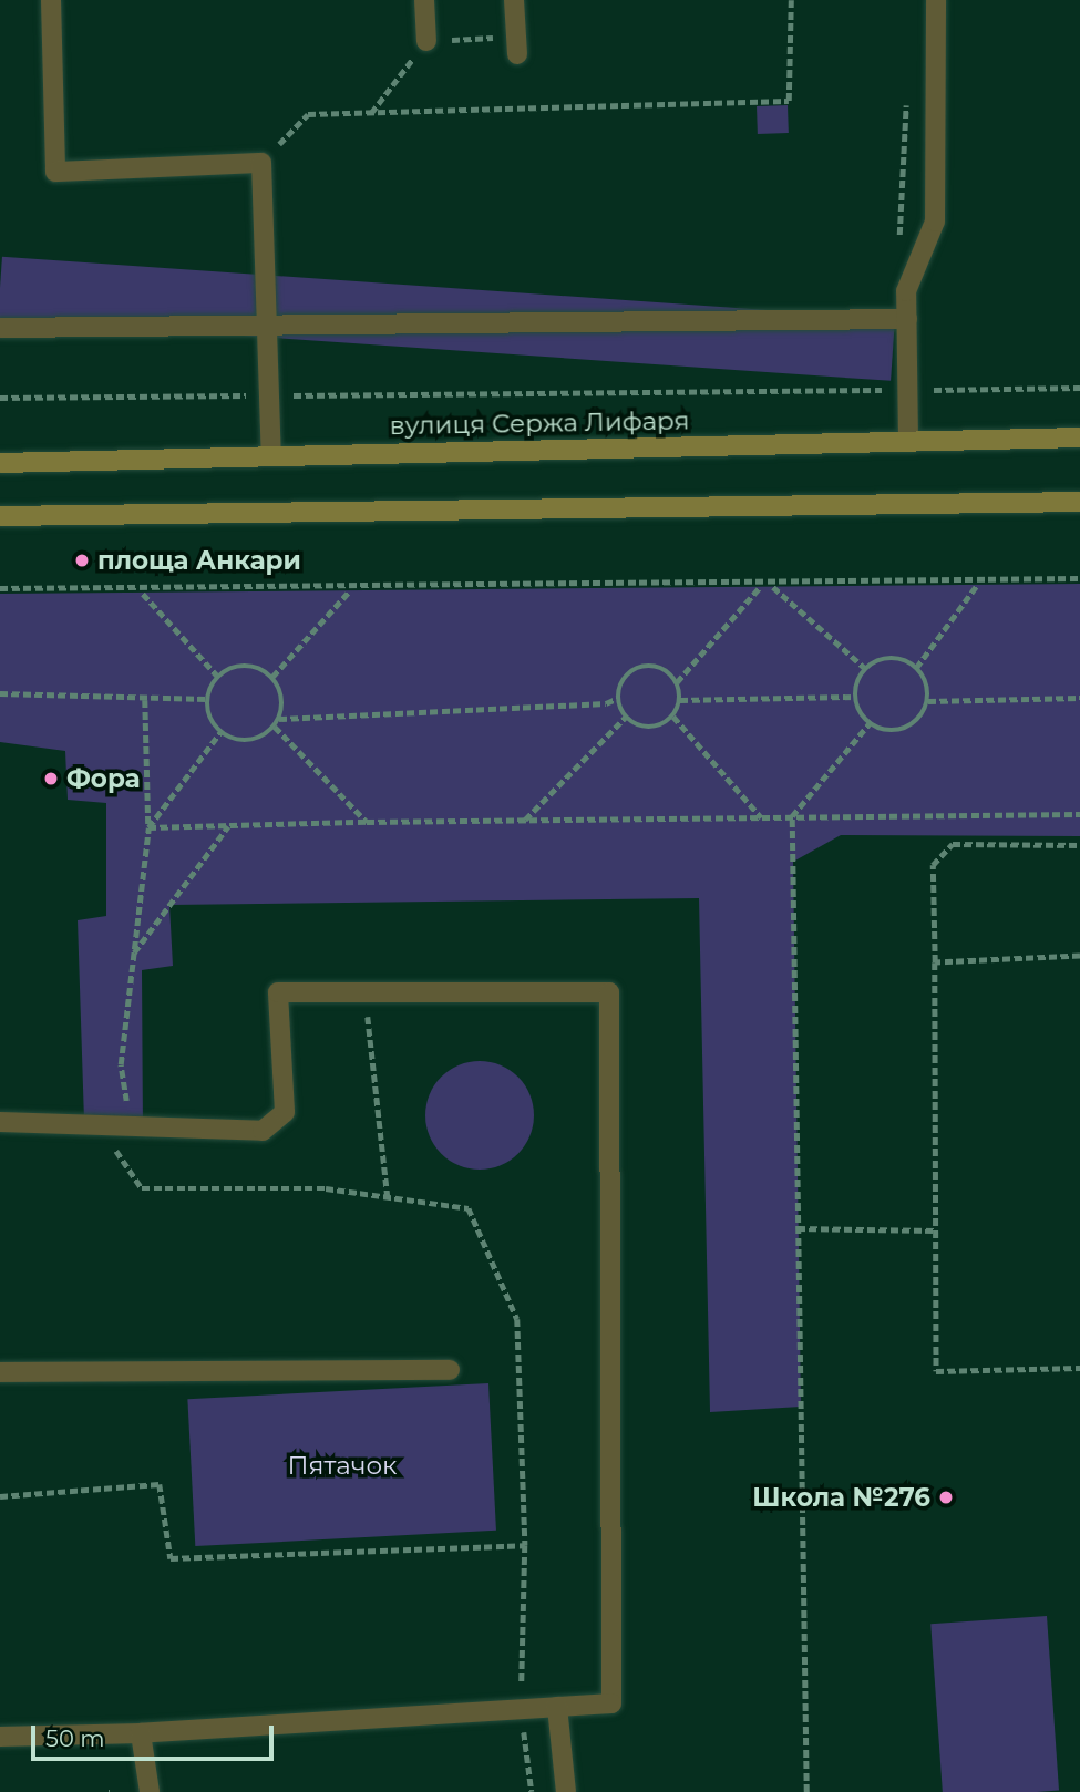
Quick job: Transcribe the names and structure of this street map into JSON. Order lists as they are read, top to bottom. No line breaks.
{"streets":{"street":["вулиця Сержа Лифаря"]},"parks":["Пятачок"],"places":["площа Анкари","Фора","Школа №276"],"scale_bar":"50 m"}
